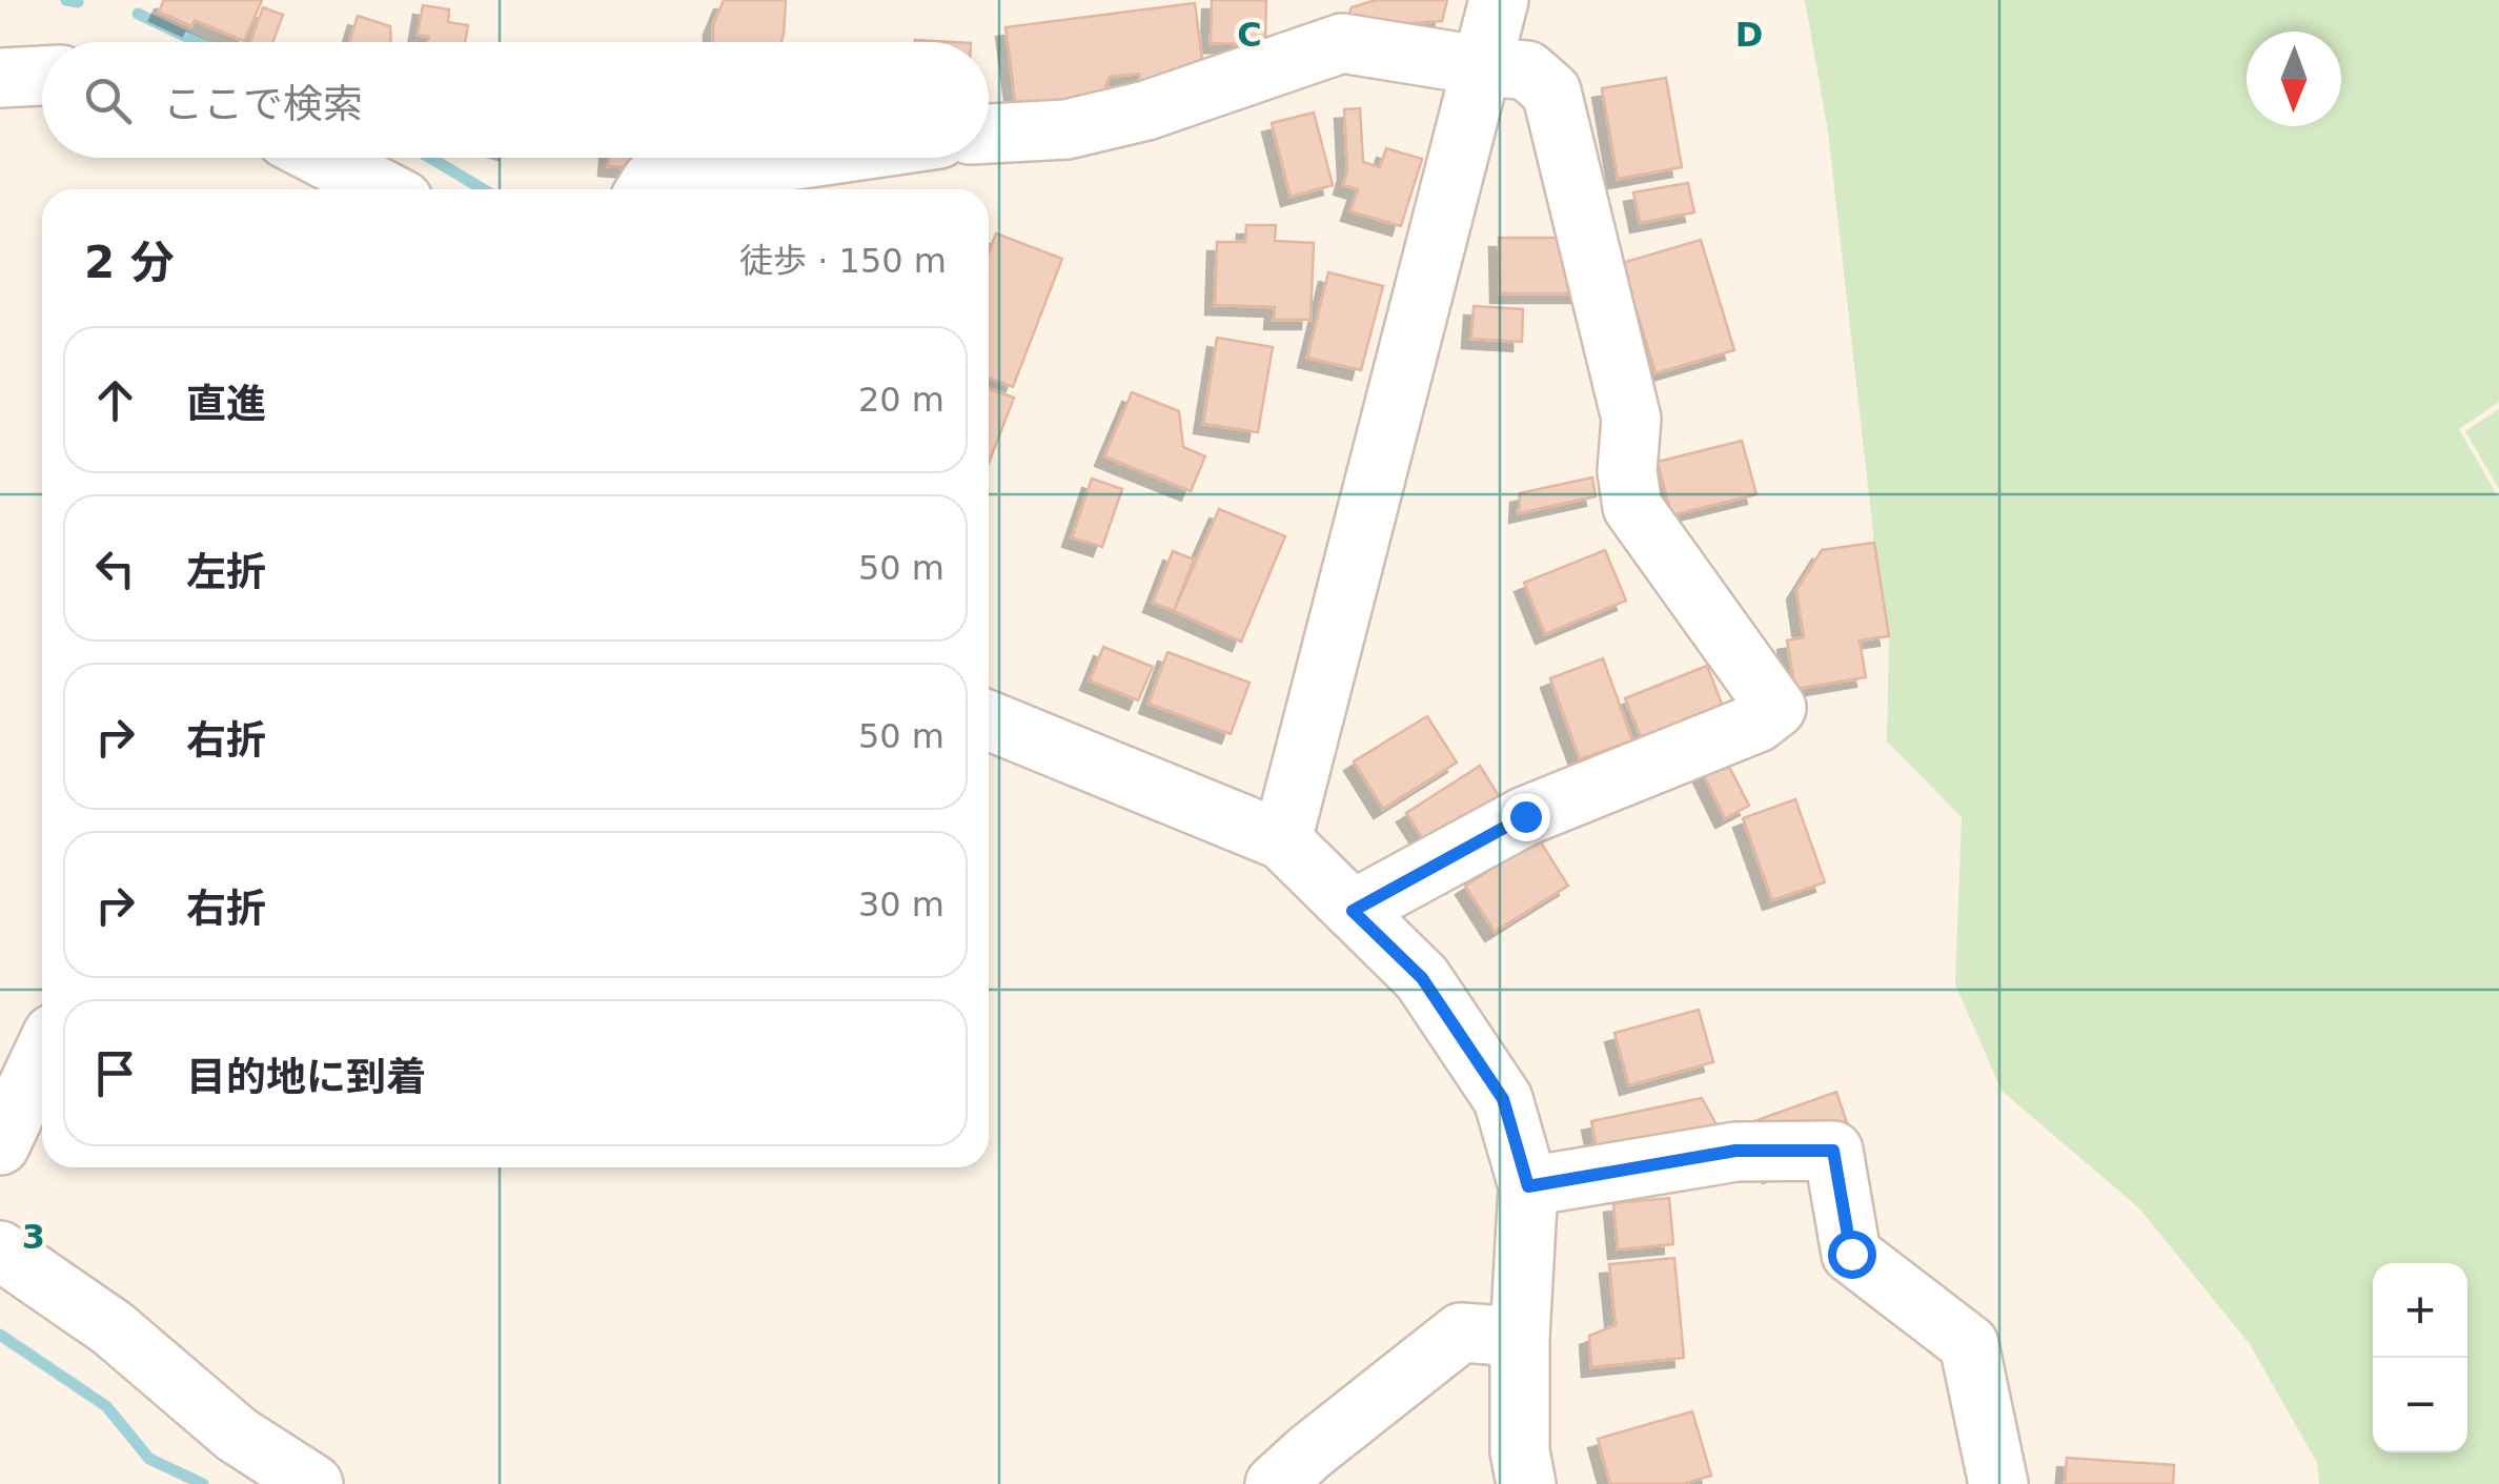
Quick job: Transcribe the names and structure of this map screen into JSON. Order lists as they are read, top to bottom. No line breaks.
{"north":"bottom","page":{"search":"ここで検索","heading":["2 分","徒歩 · 150 m"],"list":[["直進","20 m"],["左折","50 m"],["右折","50 m"],["右折","30 m"],"目的地に到着"],"map_buttons":["+","−"]},"grid":{"columns":["C","D"],"rows":["3"]}}
